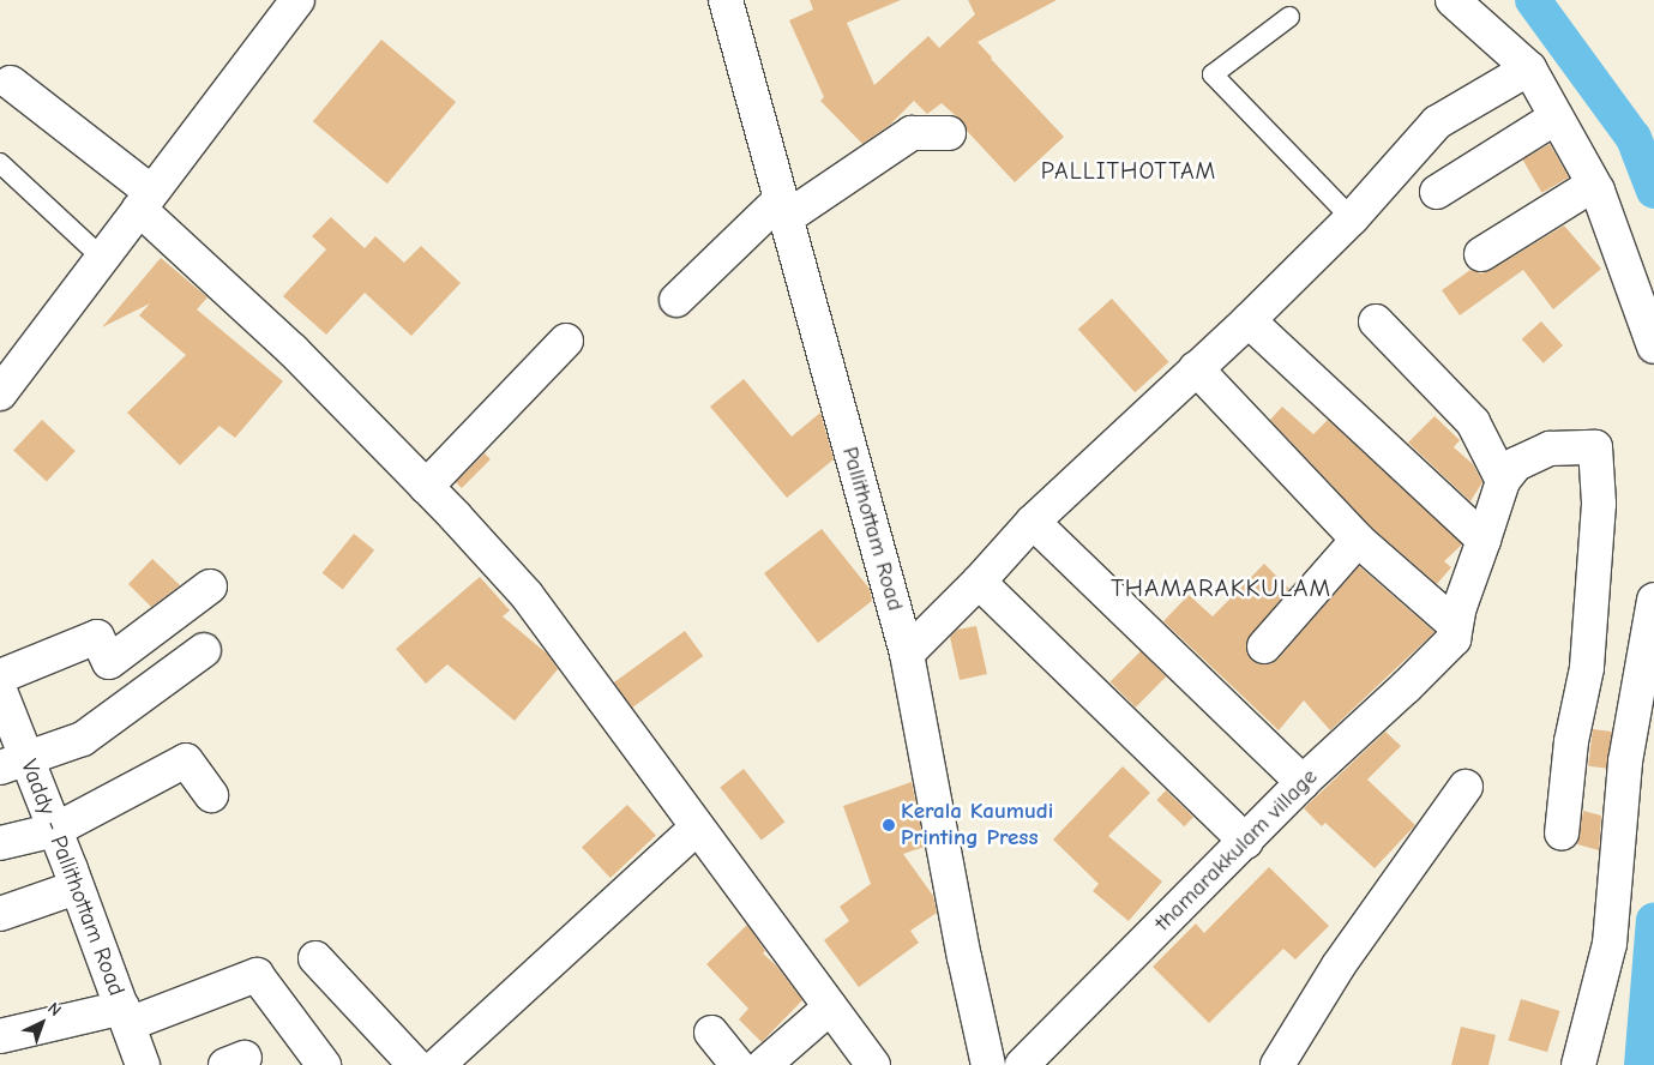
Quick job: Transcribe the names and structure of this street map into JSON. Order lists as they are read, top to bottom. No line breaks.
{"streets":{"street":["Pallithottam Road","thamarakkulam village","Vaddy - Pallithottam Road"]},"districts":["PALLITHOTTAM","THAMARAKKULAM"],"places":["Kerala Kaumudi Printing Press"],"north":"top right"}
